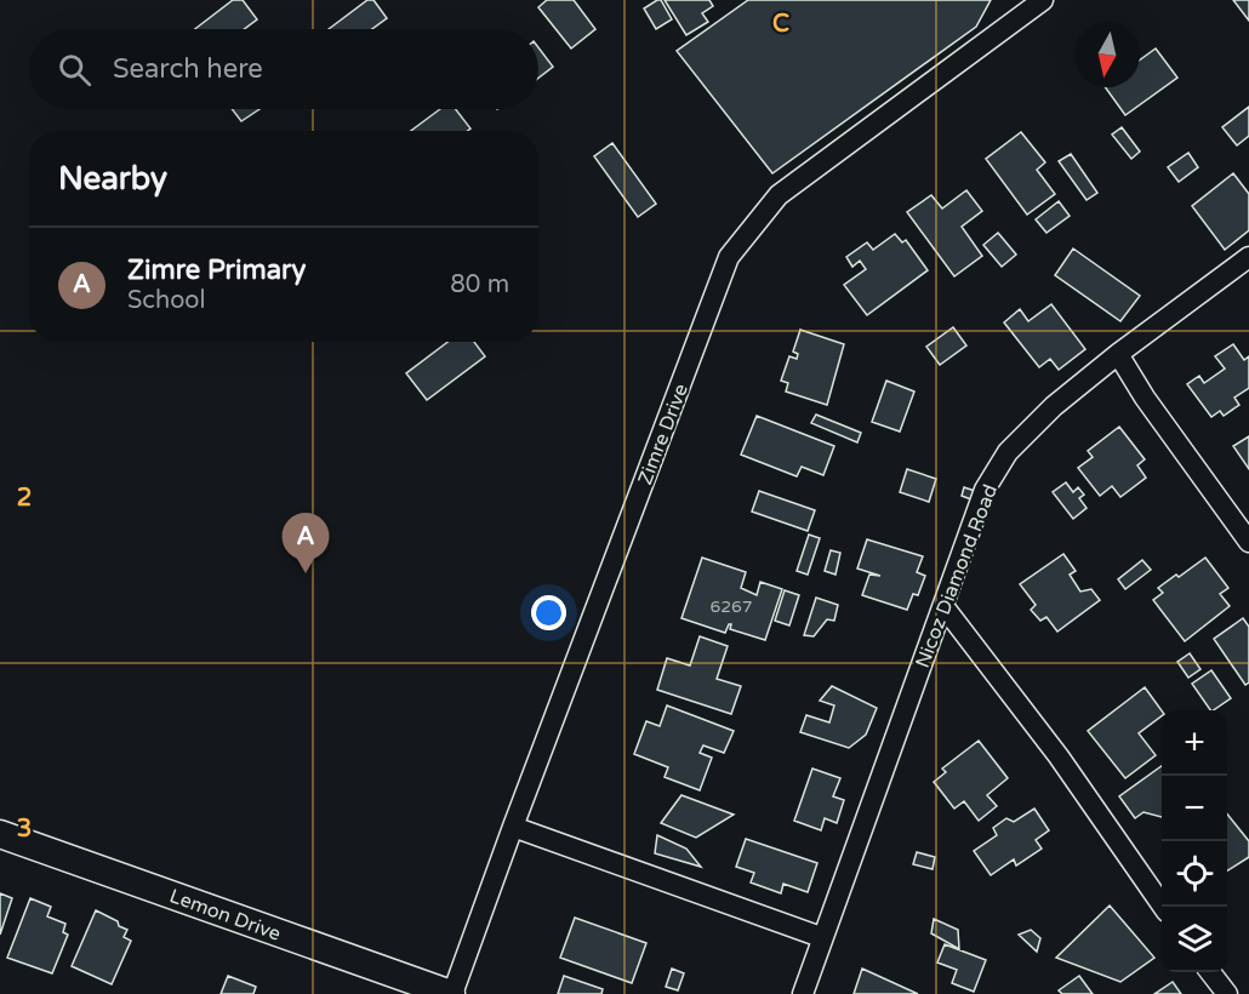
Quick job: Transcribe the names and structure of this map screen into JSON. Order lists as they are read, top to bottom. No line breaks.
{"streets":{"street":["Zimre Drive","Nicoz Diamond Road","Lemon Drive"]},"crossings":[["Zimre Drive","Lemon Drive"]],"house_numbers":["6267"],"north":"bottom","page":{"search":"Search here","heading":"Nearby","list":[{"mark":"A","name":"Zimre Primary","note":"School","value":"80 m"}],"pins":"A","map_buttons":["+","−"]},"grid":{"columns":["C"],"rows":["2","3"]}}
